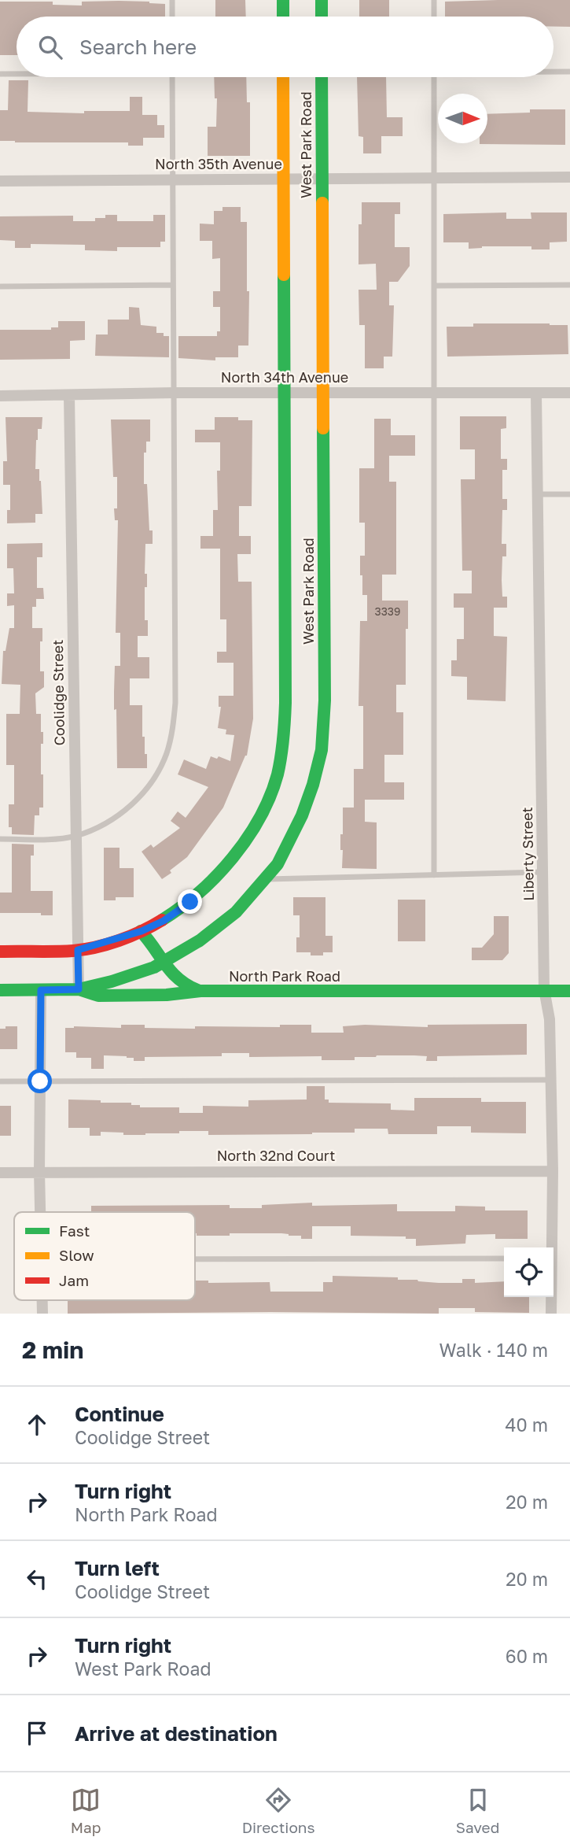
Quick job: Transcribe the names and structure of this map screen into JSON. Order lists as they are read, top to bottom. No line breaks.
{"streets":{"street":["West Park Road","North 35th Avenue","North 34th Avenue","Coolidge Street","Liberty Street","North Park Road","North 32nd Court"]},"crossings":[["West Park Road","North 35th Avenue"],["West Park Road","North 34th Avenue"],["West Park Road","Coolidge Street"],["West Park Road","North Park Road"],["North 34th Avenue","Coolidge Street"],["North 34th Avenue","Liberty Street"],["Coolidge Street","North Park Road"],["Liberty Street","North Park Road"],["Liberty Street","North 32nd Court"]],"house_numbers":["3339"],"legend":["Fast","Slow","Jam"],"north":"right","page":{"search":"Search here","heading":["2 min","Walk · 140 m"],"list":[["Continue","Coolidge Street","40 m"],["Turn right","North Park Road","20 m"],["Turn left","Coolidge Street","20 m"],["Turn right","West Park Road","60 m"],"Arrive at destination"],"nav":["Map","Directions","Saved"]}}
